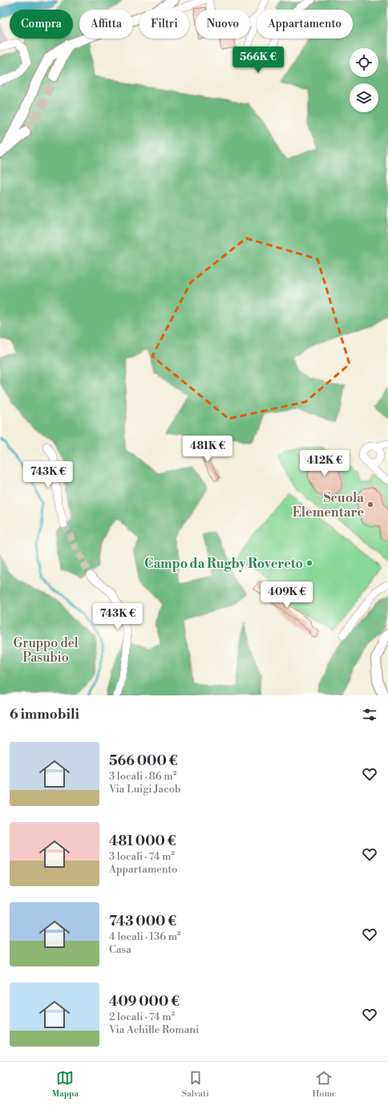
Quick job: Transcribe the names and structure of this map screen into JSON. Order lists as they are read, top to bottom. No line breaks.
{"parks":["Gruppo del Pasubio"],"places":["Scuola Elementare","Campo da Rugby Rovereto"],"page":{"chip":["Compra","Affitta","Filtri","Nuovo","Appartamento"],"price":["566K €","481K €","412K €","743K €","409K €","743K €"],"heading":"6 immobili","list":[{"name":"566 000 €","note":"3 locali · 86 m² · Via Luigi Jacob"},{"name":"481 000 €","note":"3 locali · 74 m² · Appartamento"},{"name":"743 000 €","note":"4 locali · 136 m² · Casa"},{"name":"409 000 €","note":"2 locali · 74 m² · Via Achille Romani"}],"tabs":["Mappa","Salvati","Home"]}}
